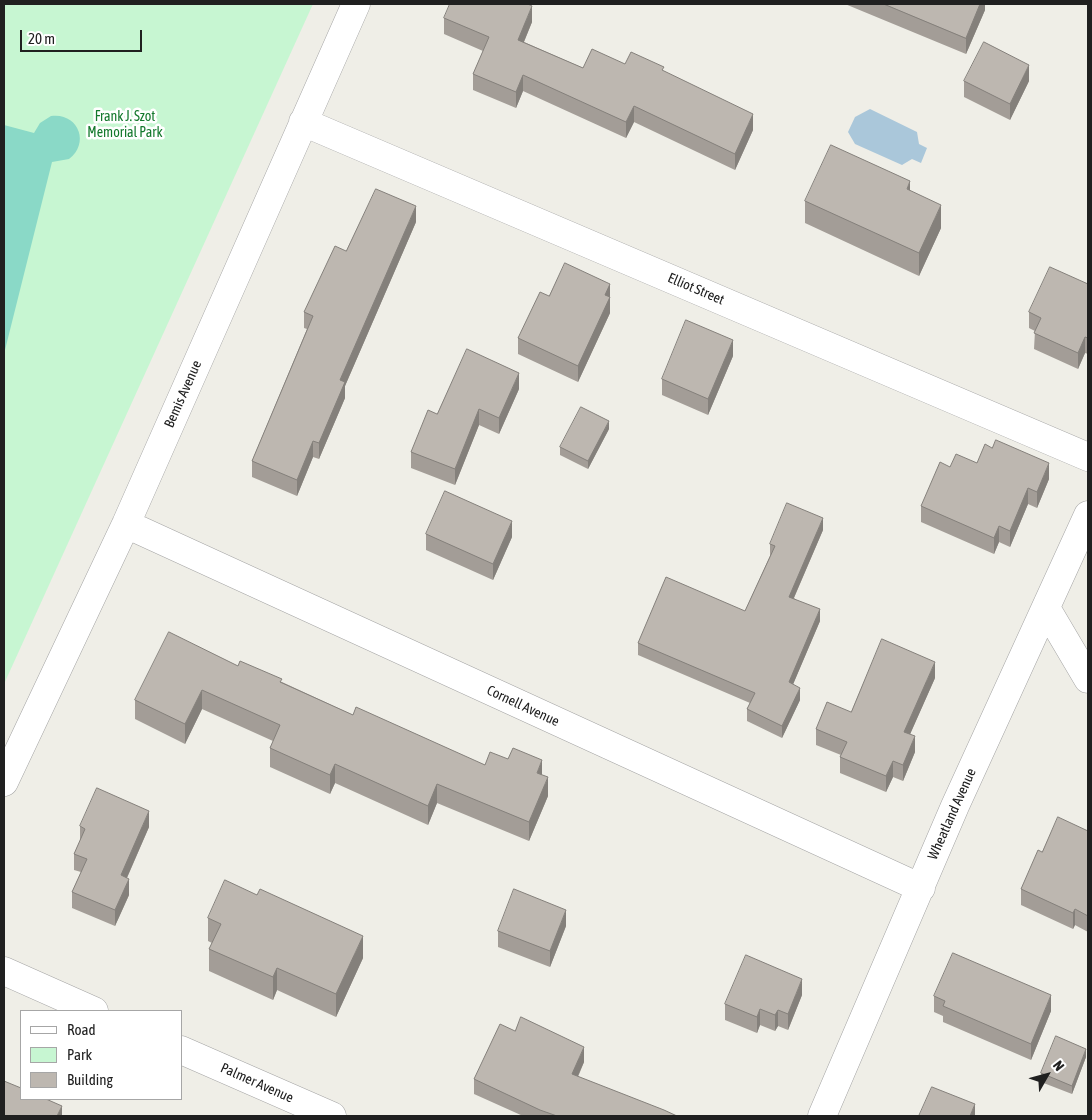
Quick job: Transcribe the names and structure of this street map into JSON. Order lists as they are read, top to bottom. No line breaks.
{"streets":{"street":["Elliot Street","Bemis Avenue","Cornell Avenue","Wheatland Avenue","Palmer Avenue"]},"crossings":[["Elliot Street","Bemis Avenue"],["Bemis Avenue","Cornell Avenue"],["Cornell Avenue","Wheatland Avenue"]],"parks":["Frank J. Szot Memorial Park"],"legend":["Road","Park","Building"],"scale_bar":"20 m","north":"top right"}
